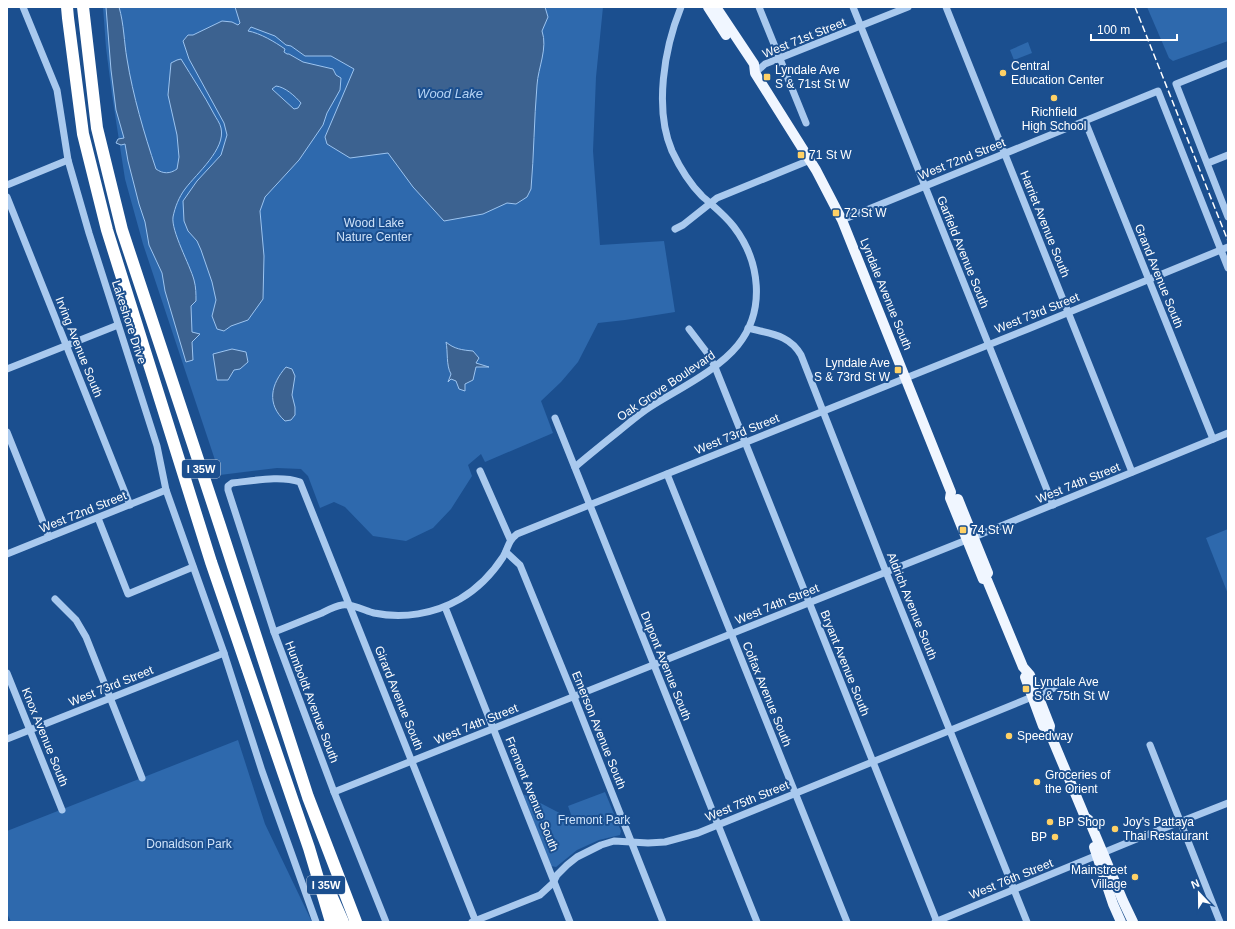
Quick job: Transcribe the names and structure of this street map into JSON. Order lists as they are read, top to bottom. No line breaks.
{"streets":{"highway":["I 35W"],"main road":["Lyndale Avenue South"],"street":["West 71st Street","West 72nd Street","Harriet Avenue South","Garfield Avenue South","Grand Avenue South","West 73rd Street","Lakeshore Drive","Irving Avenue South","Oak Grove Boulevard","West 74th Street","Aldrich Avenue South","Bryant Avenue South","Dupont Avenue South","Colfax Avenue South","Girard Avenue South","Humboldt Avenue South","Emerson Avenue South","Knox Avenue South","Fremont Avenue South","West 75th Street","West 76th Street"]},"crossings":[["West 71st Street","Garfield Avenue South"],["West 71st Street","Lyndale Avenue South"],["West 72nd Street","Harriet Avenue South"],["West 72nd Street","Garfield Avenue South"],["West 72nd Street","Grand Avenue South"],["West 72nd Street","Lyndale Avenue South"],["West 72nd Street","West 73rd Street"],["West 72nd Street","Lakeshore Drive"],["West 72nd Street","Irving Avenue South"],["Harriet Avenue South","West 73rd Street"],["Harriet Avenue South","West 74th Street"],["Garfield Avenue South","West 73rd Street"],["Garfield Avenue South","West 74th Street"],["Grand Avenue South","West 73rd Street"],["Grand Avenue South","West 74th Street"],["Lyndale Avenue South","West 73rd Street"],["Lyndale Avenue South","West 74th Street"],["Lyndale Avenue South","West 75th Street"],["Lyndale Avenue South","West 76th Street"],["West 73rd Street","Aldrich Avenue South"],["West 73rd Street","Bryant Avenue South"],["West 73rd Street","Dupont Avenue South"],["West 73rd Street","Colfax Avenue South"],["West 73rd Street","Knox Avenue South"],["Oak Grove Boulevard","Aldrich Avenue South"],["Oak Grove Boulevard","Bryant Avenue South"],["Oak Grove Boulevard","Dupont Avenue South"],["West 74th Street","Aldrich Avenue South"],["West 74th Street","Bryant Avenue South"],["West 74th Street","Dupont Avenue South"],["West 74th Street","Colfax Avenue South"],["West 74th Street","Girard Avenue South"],["West 74th Street","Humboldt Avenue South"],["West 74th Street","Emerson Avenue South"],["West 74th Street","Fremont Avenue South"],["Aldrich Avenue South","West 75th Street"],["Aldrich Avenue South","West 76th Street"],["Bryant Avenue South","West 75th Street"],["Bryant Avenue South","West 76th Street"],["Dupont Avenue South","West 75th Street"],["Colfax Avenue South","West 75th Street"],["Girard Avenue South","Humboldt Avenue South"],["Girard Avenue South","West 75th Street"],["Emerson Avenue South","West 75th Street"],["Fremont Avenue South","West 75th Street"]],"water":["Wood Lake"],"parks":["Wood Lake Nature Center","Fremont Park","Donaldson Park"],"places":{"other":["Central Education Center","Richfield High School","Speedway","Groceries of the Orient","BP Shop","Joy's Pattaya Thai Restaurant","BP","Mainstreet Village"],"transit":["Lyndale Ave S & 71st St W","71 St W","72 St W","Lyndale Ave S & 73rd St W","74 St W","Lyndale Ave S & 75th St W"]},"scale_bar":"100 m","north":"top"}
